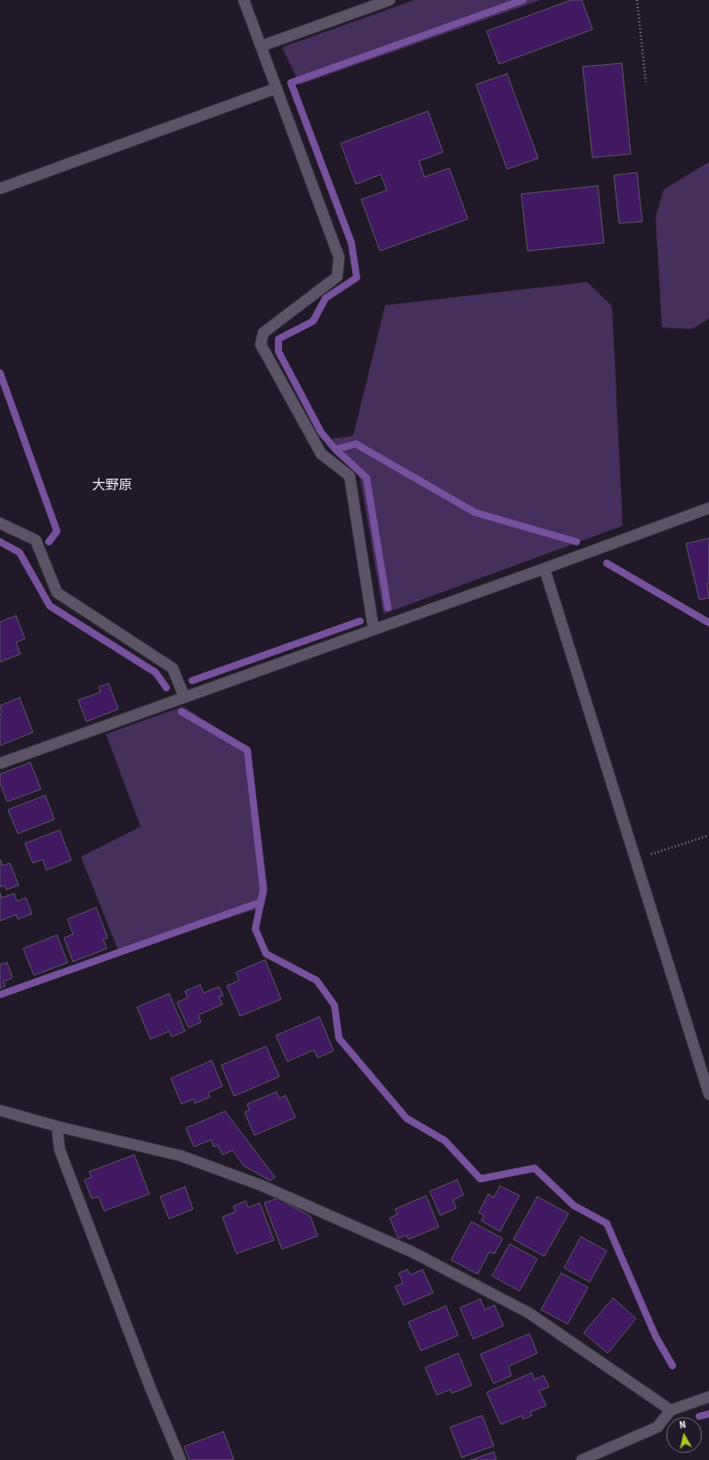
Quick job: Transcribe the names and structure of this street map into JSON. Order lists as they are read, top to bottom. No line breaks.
{"districts":["大野原"],"north":"top"}
